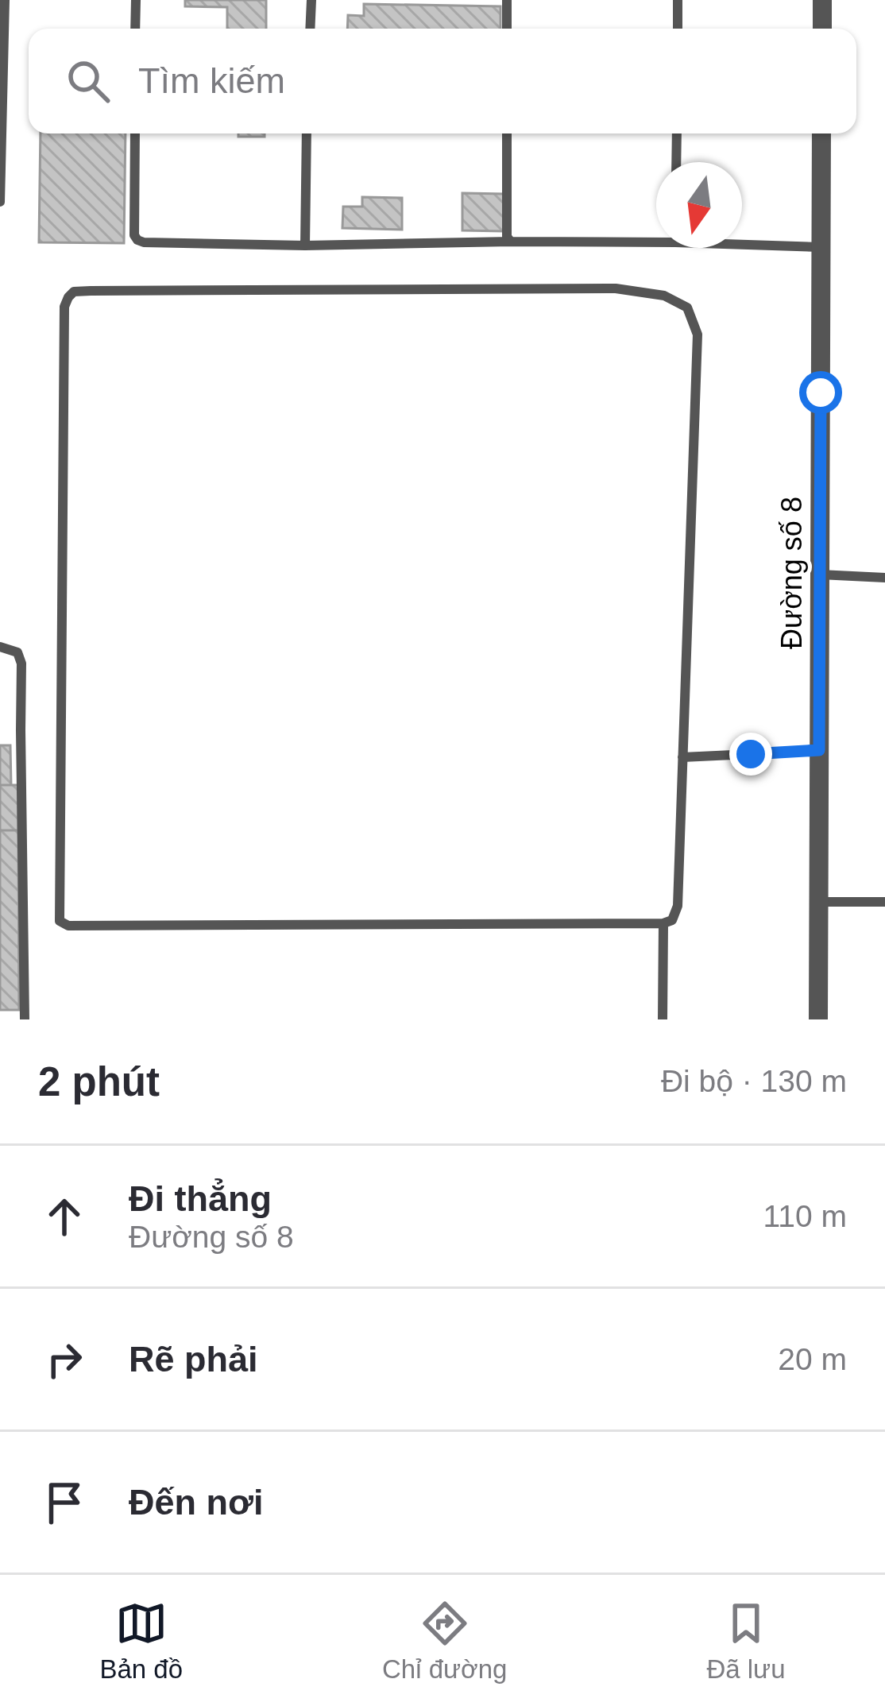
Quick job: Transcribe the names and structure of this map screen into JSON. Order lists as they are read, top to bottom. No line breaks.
{"streets":{"street":["Đường số 8"]},"north":"bottom","page":{"search":"Tìm kiếm","heading":["2 phút","Đi bộ · 130 m"],"list":[["Đi thẳng","Đường số 8","110 m"],["Rẽ phải","20 m"],"Đến nơi"],"nav":["Bản đồ","Chỉ đường","Đã lưu"]}}
